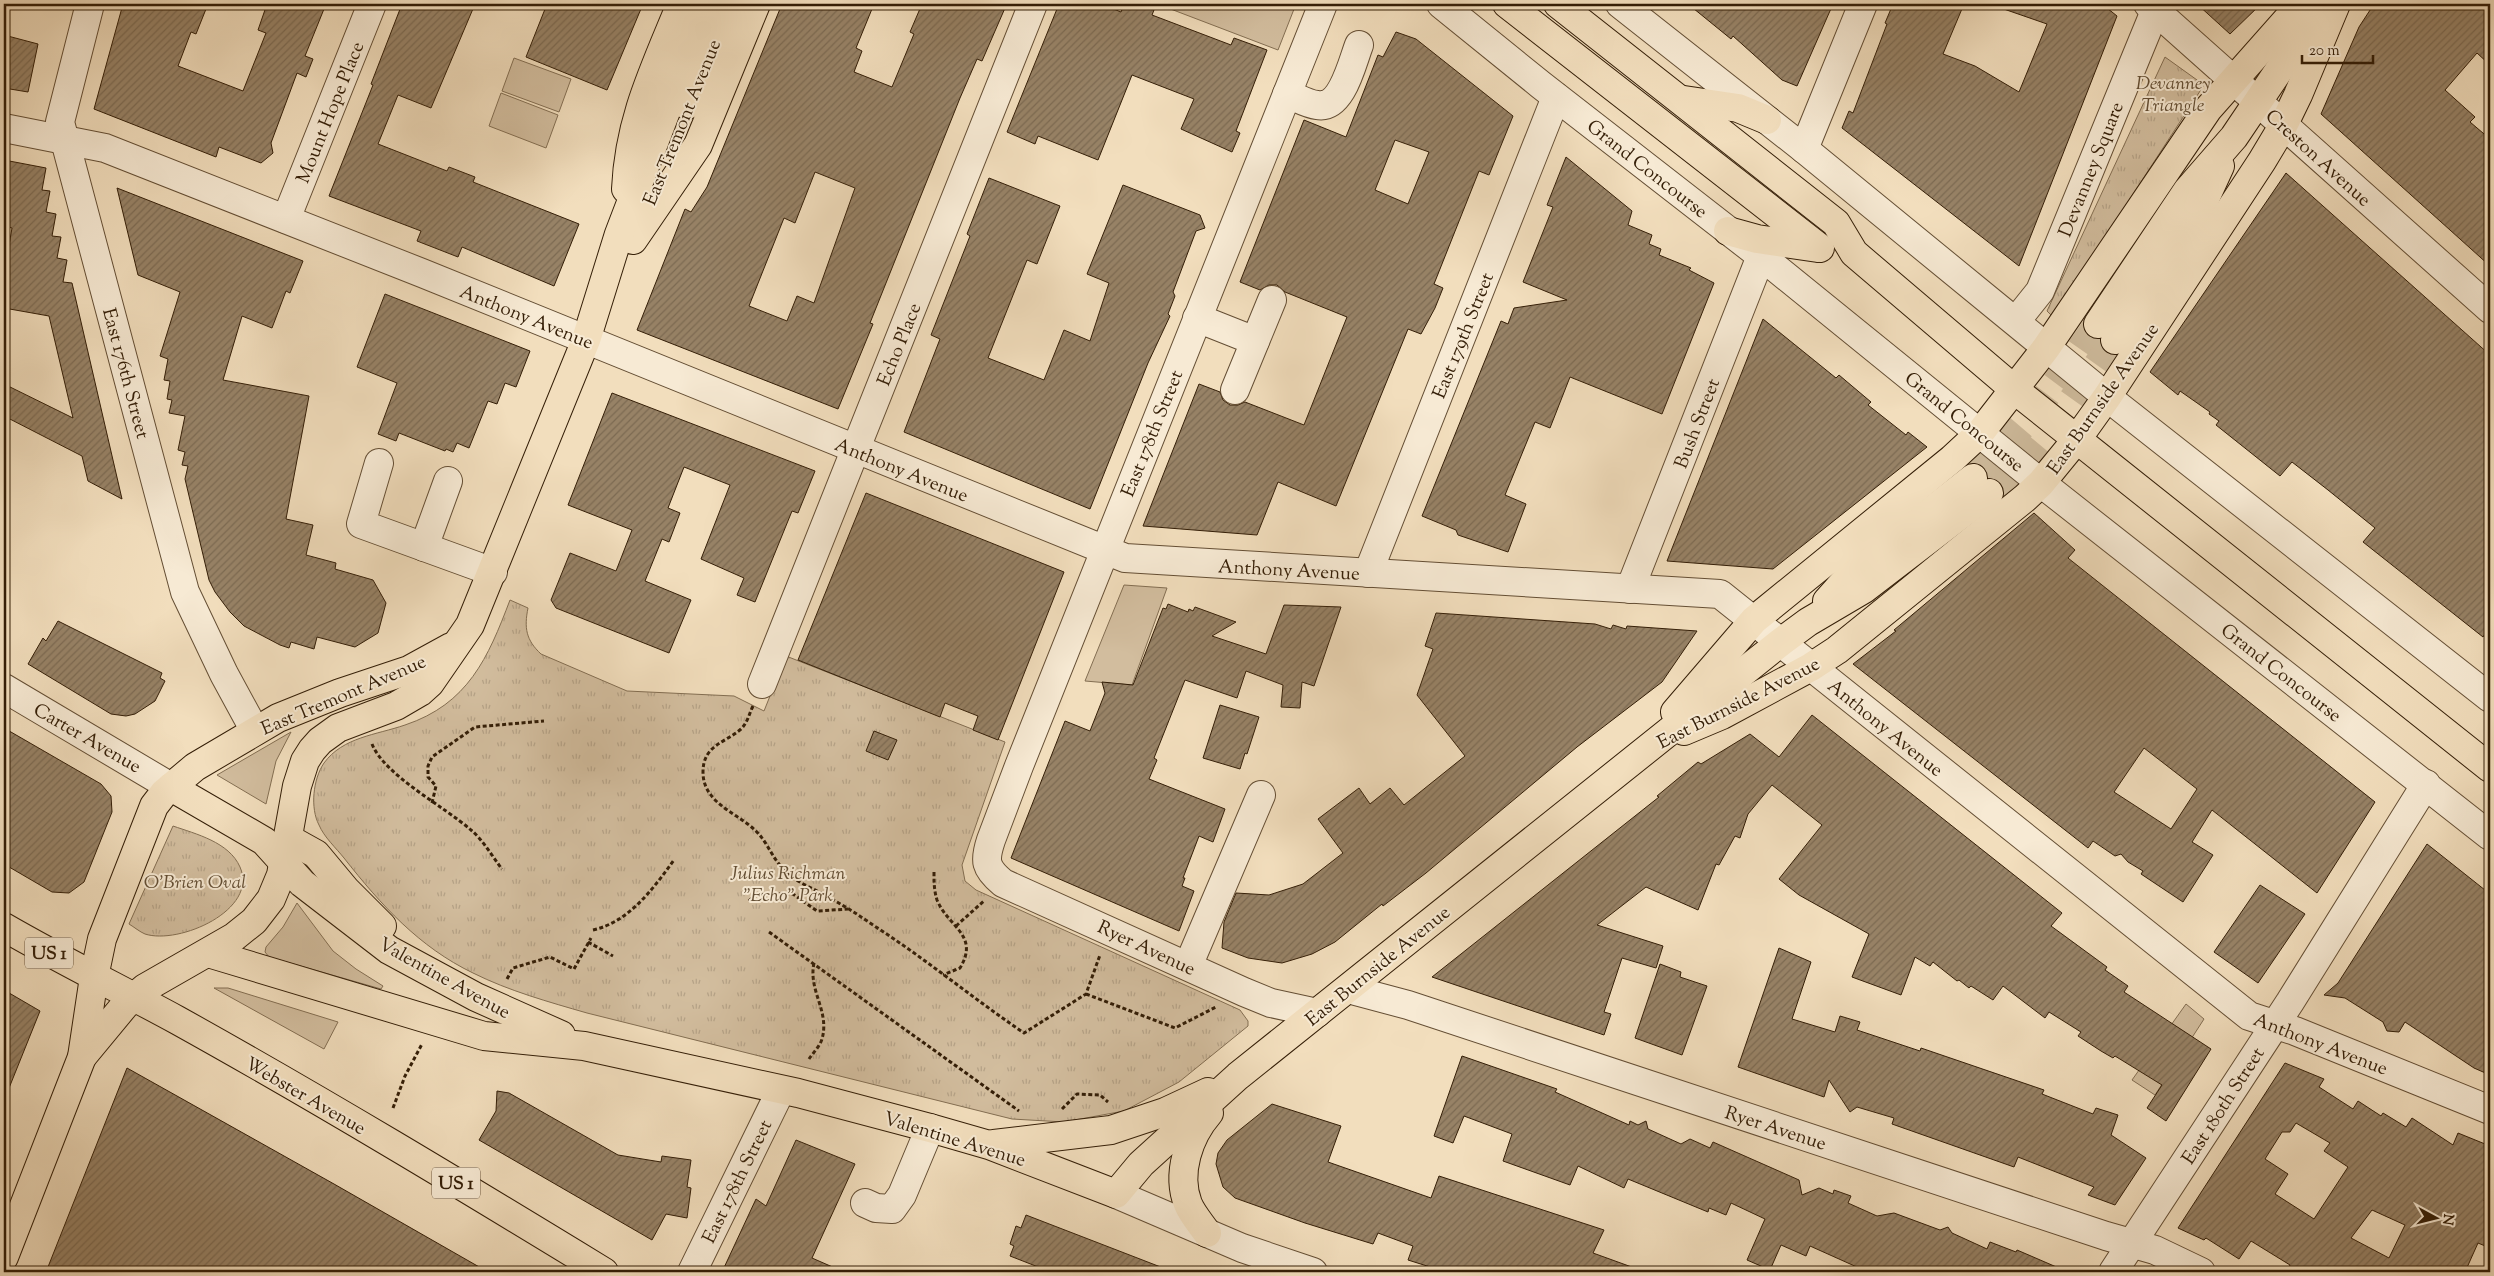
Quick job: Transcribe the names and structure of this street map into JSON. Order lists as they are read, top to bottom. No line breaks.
{"streets":{"main road":["East Tremont Avenue","East Burnside Avenue","US 1","Valentine Avenue","Webster Avenue"],"street":["Mount Hope Place","Creston Avenue","Grand Concourse","Devanney Square","Anthony Avenue","East 179th Street","Echo Place","East 176th Street","Bush Street","East 178th Street","Carter Avenue","Ryer Avenue","East 180th Street"]},"crossings":[["Mount Hope Place","Anthony Avenue"],["East Tremont Avenue","Anthony Avenue"],["East Tremont Avenue","East 176th Street"],["East Tremont Avenue","Carter Avenue"],["East Tremont Avenue","Valentine Avenue"],["East Tremont Avenue","Webster Avenue"],["Creston Avenue","Devanney Square"],["Creston Avenue","East Burnside Avenue"],["Grand Concourse","East 179th Street"],["Grand Concourse","East Burnside Avenue"],["Grand Concourse","Bush Street"],["Grand Concourse","East 180th Street"],["Anthony Avenue","East 179th Street"],["Anthony Avenue","Echo Place"],["Anthony Avenue","East 176th Street"],["Anthony Avenue","East Burnside Avenue"],["Anthony Avenue","Bush Street"],["Anthony Avenue","East 178th Street"],["Anthony Avenue","East 180th Street"],["East Burnside Avenue","Ryer Avenue"],["East Burnside Avenue","Valentine Avenue"],["East 178th Street","Ryer Avenue"],["East 178th Street","Valentine Avenue"],["Carter Avenue","Valentine Avenue"],["Ryer Avenue","East 180th Street"]],"parks":["Devanney Triangle","Julius Richman \"Echo\" Park","O'Brien Oval"],"scale_bar":"20 m","north":"right"}
